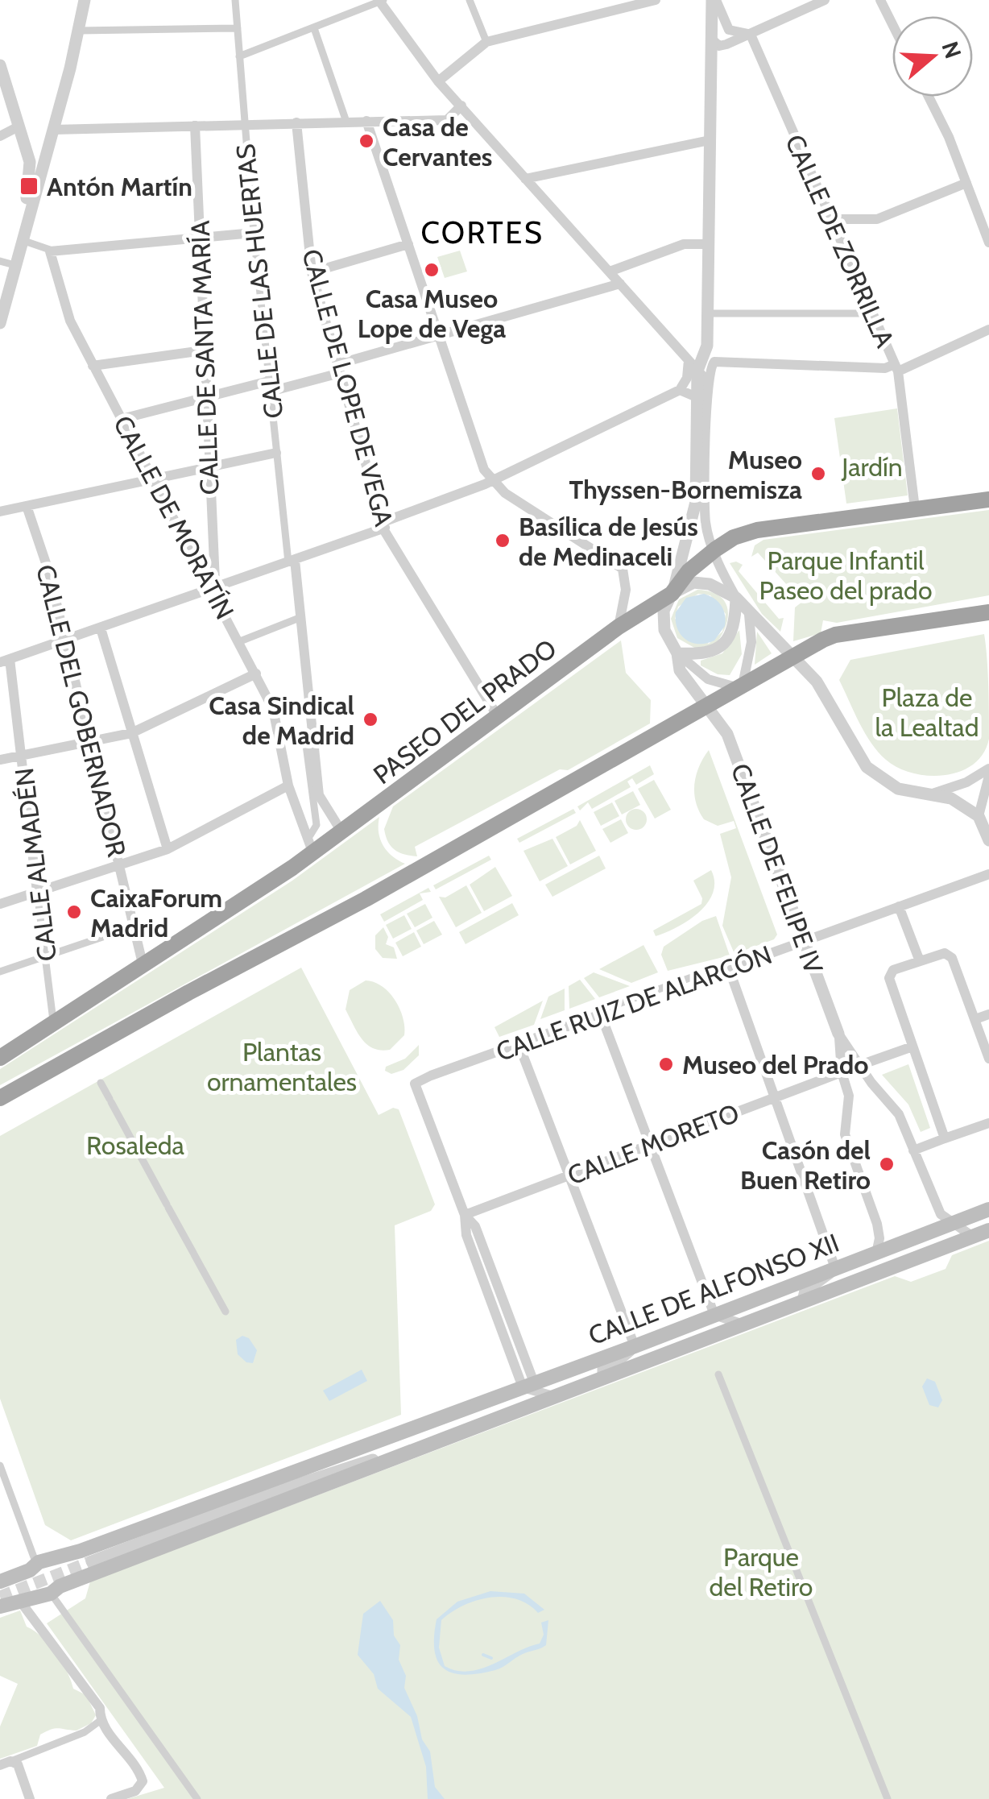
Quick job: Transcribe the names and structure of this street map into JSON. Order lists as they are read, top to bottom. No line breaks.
{"streets":{"highway":["PASEO DEL PRADO"],"main road":["CALLE DE ALFONSO XII"],"street":["CALLE DE ZORRILLA","CALLE DE LAS HUERTAS","CALLE DE SANTA MARÍA","CALLE DE LOPE DE VEGA","CALLE DE MORATÍN","CALLE DEL GOBERNADOR","CALLE ALMADÉN","CALLE DE FELIPE IV","CALLE RUIZ DE ALARCÓN","CALLE MORETO"]},"crossings":[["CALLE DE ZORRILLA","PASEO DEL PRADO"],["CALLE DE LAS HUERTAS","PASEO DEL PRADO"],["CALLE DE SANTA MARÍA","CALLE DE MORATÍN"],["CALLE DE LOPE DE VEGA","PASEO DEL PRADO"],["CALLE DE MORATÍN","PASEO DEL PRADO"],["CALLE DEL GOBERNADOR","PASEO DEL PRADO"],["PASEO DEL PRADO","CALLE ALMADÉN"],["PASEO DEL PRADO","CALLE DE FELIPE IV"],["CALLE DE FELIPE IV","CALLE RUIZ DE ALARCÓN"],["CALLE DE FELIPE IV","CALLE MORETO"],["CALLE DE FELIPE IV","CALLE DE ALFONSO XII"],["CALLE RUIZ DE ALARCÓN","CALLE MORETO"]],"districts":["CORTES"],"parks":["Jardín","Parque Infantil Paseo del prado","Plaza de la Lealtad","Plantas ornamentales","Rosaleda","Parque del Retiro"],"places":{"other":["Casa de Cervantes","Casa Museo Lope de Vega","Museo Thyssen-Bornemisza","Basílica de Jesús de Medinaceli","Casa Sindical de Madrid","CaixaForum Madrid","Museo del Prado","Casón del Buen Retiro"],"transit":["Antón Martín"]},"north":"right"}
